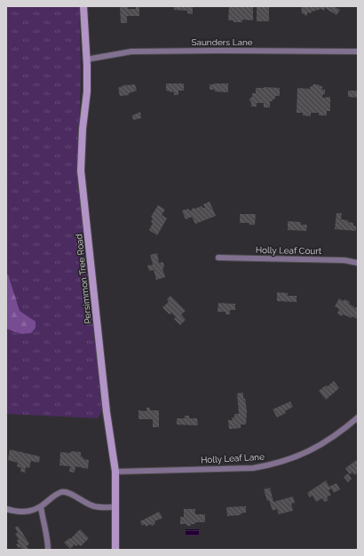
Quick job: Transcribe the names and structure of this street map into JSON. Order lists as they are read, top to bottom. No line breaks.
{"streets":{"main road":["Persimmon Tree Road"],"street":["Saunders Lane","Holly Leaf Court","Holly Leaf Lane"]},"crossings":[["Saunders Lane","Persimmon Tree Road"],["Persimmon Tree Road","Holly Leaf Lane"]]}
